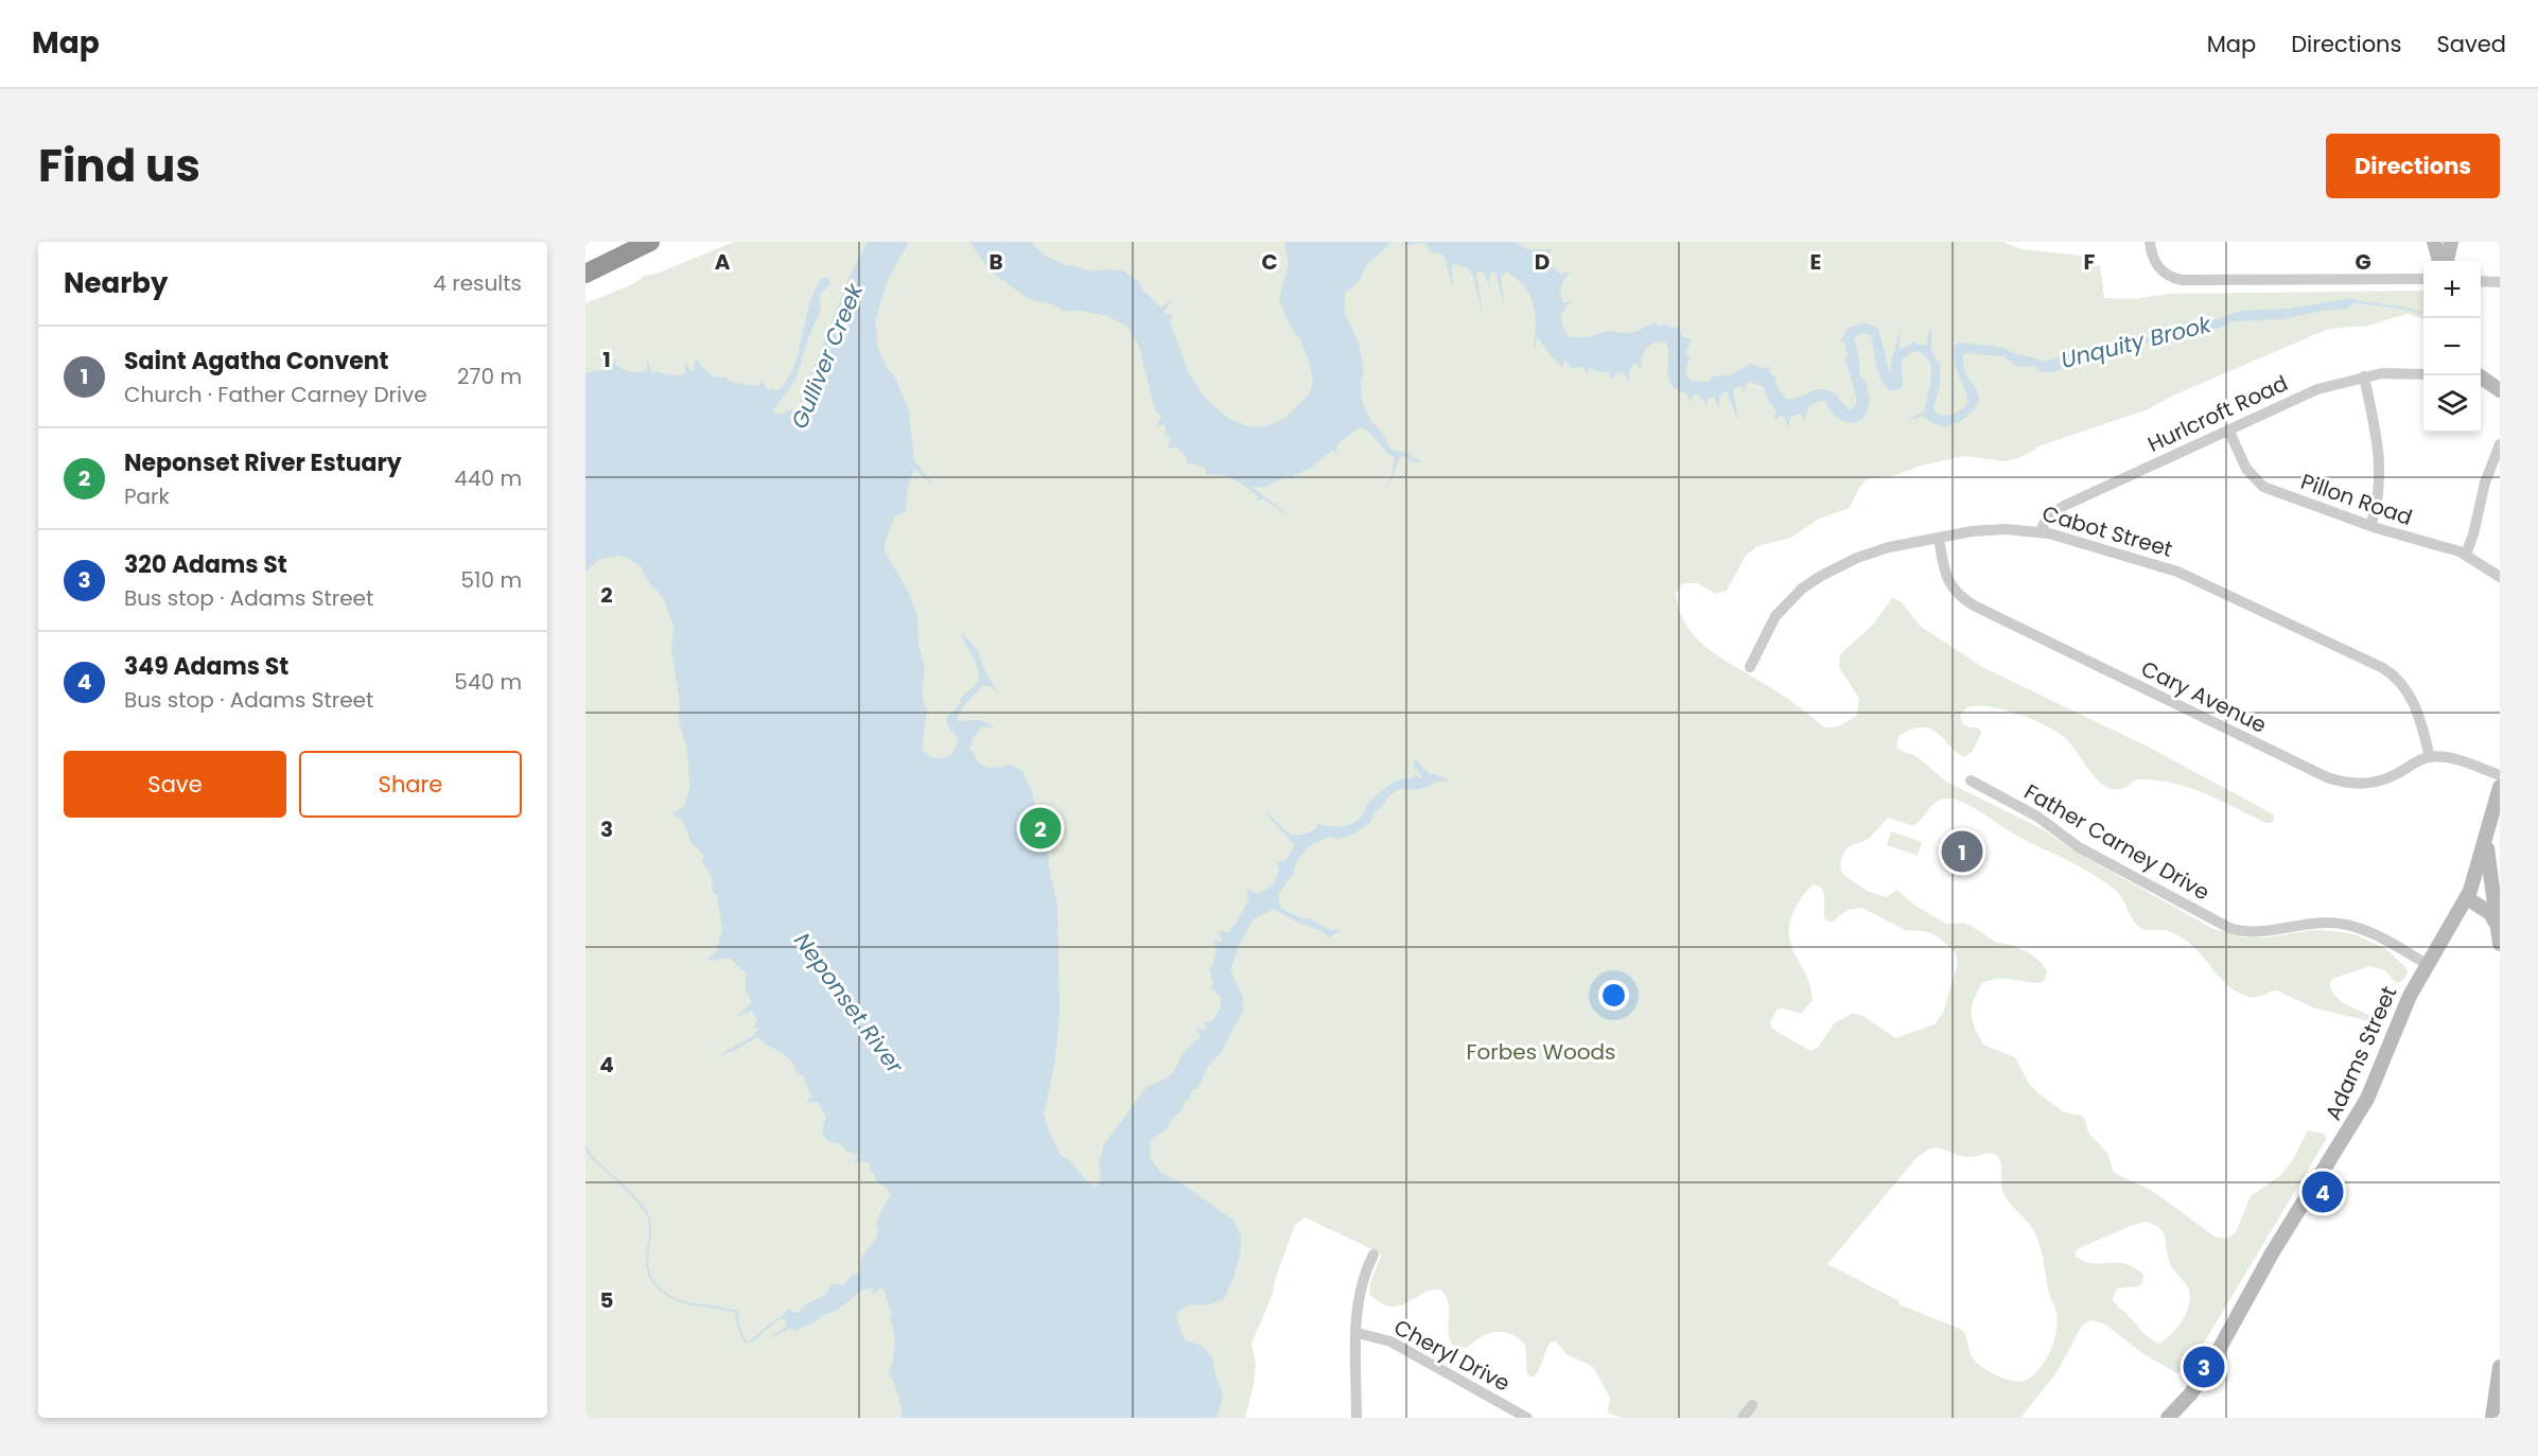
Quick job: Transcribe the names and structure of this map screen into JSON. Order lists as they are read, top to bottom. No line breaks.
{"streets":{"main road":["Adams Street"],"street":["Hurlcroft Road","Pillon Road","Cabot Street","Cary Avenue","Father Carney Drive","Cheryl Drive"]},"crossings":[["Hurlcroft Road","Pillon Road"],["Hurlcroft Road","Cabot Street"],["Cabot Street","Cary Avenue"],["Father Carney Drive","Adams Street"]],"water":["Unquity Brook","Gulliver Creek","Neponset River"],"parks":["Forbes Woods"],"page":{"header":"Map","nav":["Map","Directions","Saved"],"title":"Find us","buttons":["Directions",["Save","Share"]],"heading":["Nearby","4 results"],"map_buttons":["+","−"],"list":[{"mark":"1","name":"Saint Agatha Convent","note":"Church · Father Carney Drive","value":"270 m"},{"mark":"2","name":"Neponset River Estuary","note":"Park","value":"440 m"},{"mark":"3","name":"320 Adams St","note":"Bus stop · Adams Street","value":"510 m"},{"mark":"4","name":"349 Adams St","note":"Bus stop · Adams Street","value":"540 m"}],"pins":["2","1","4","3"]},"grid":{"columns":["A","B","C","D","E","F","G"],"rows":["1","2","3","4","5"]}}
